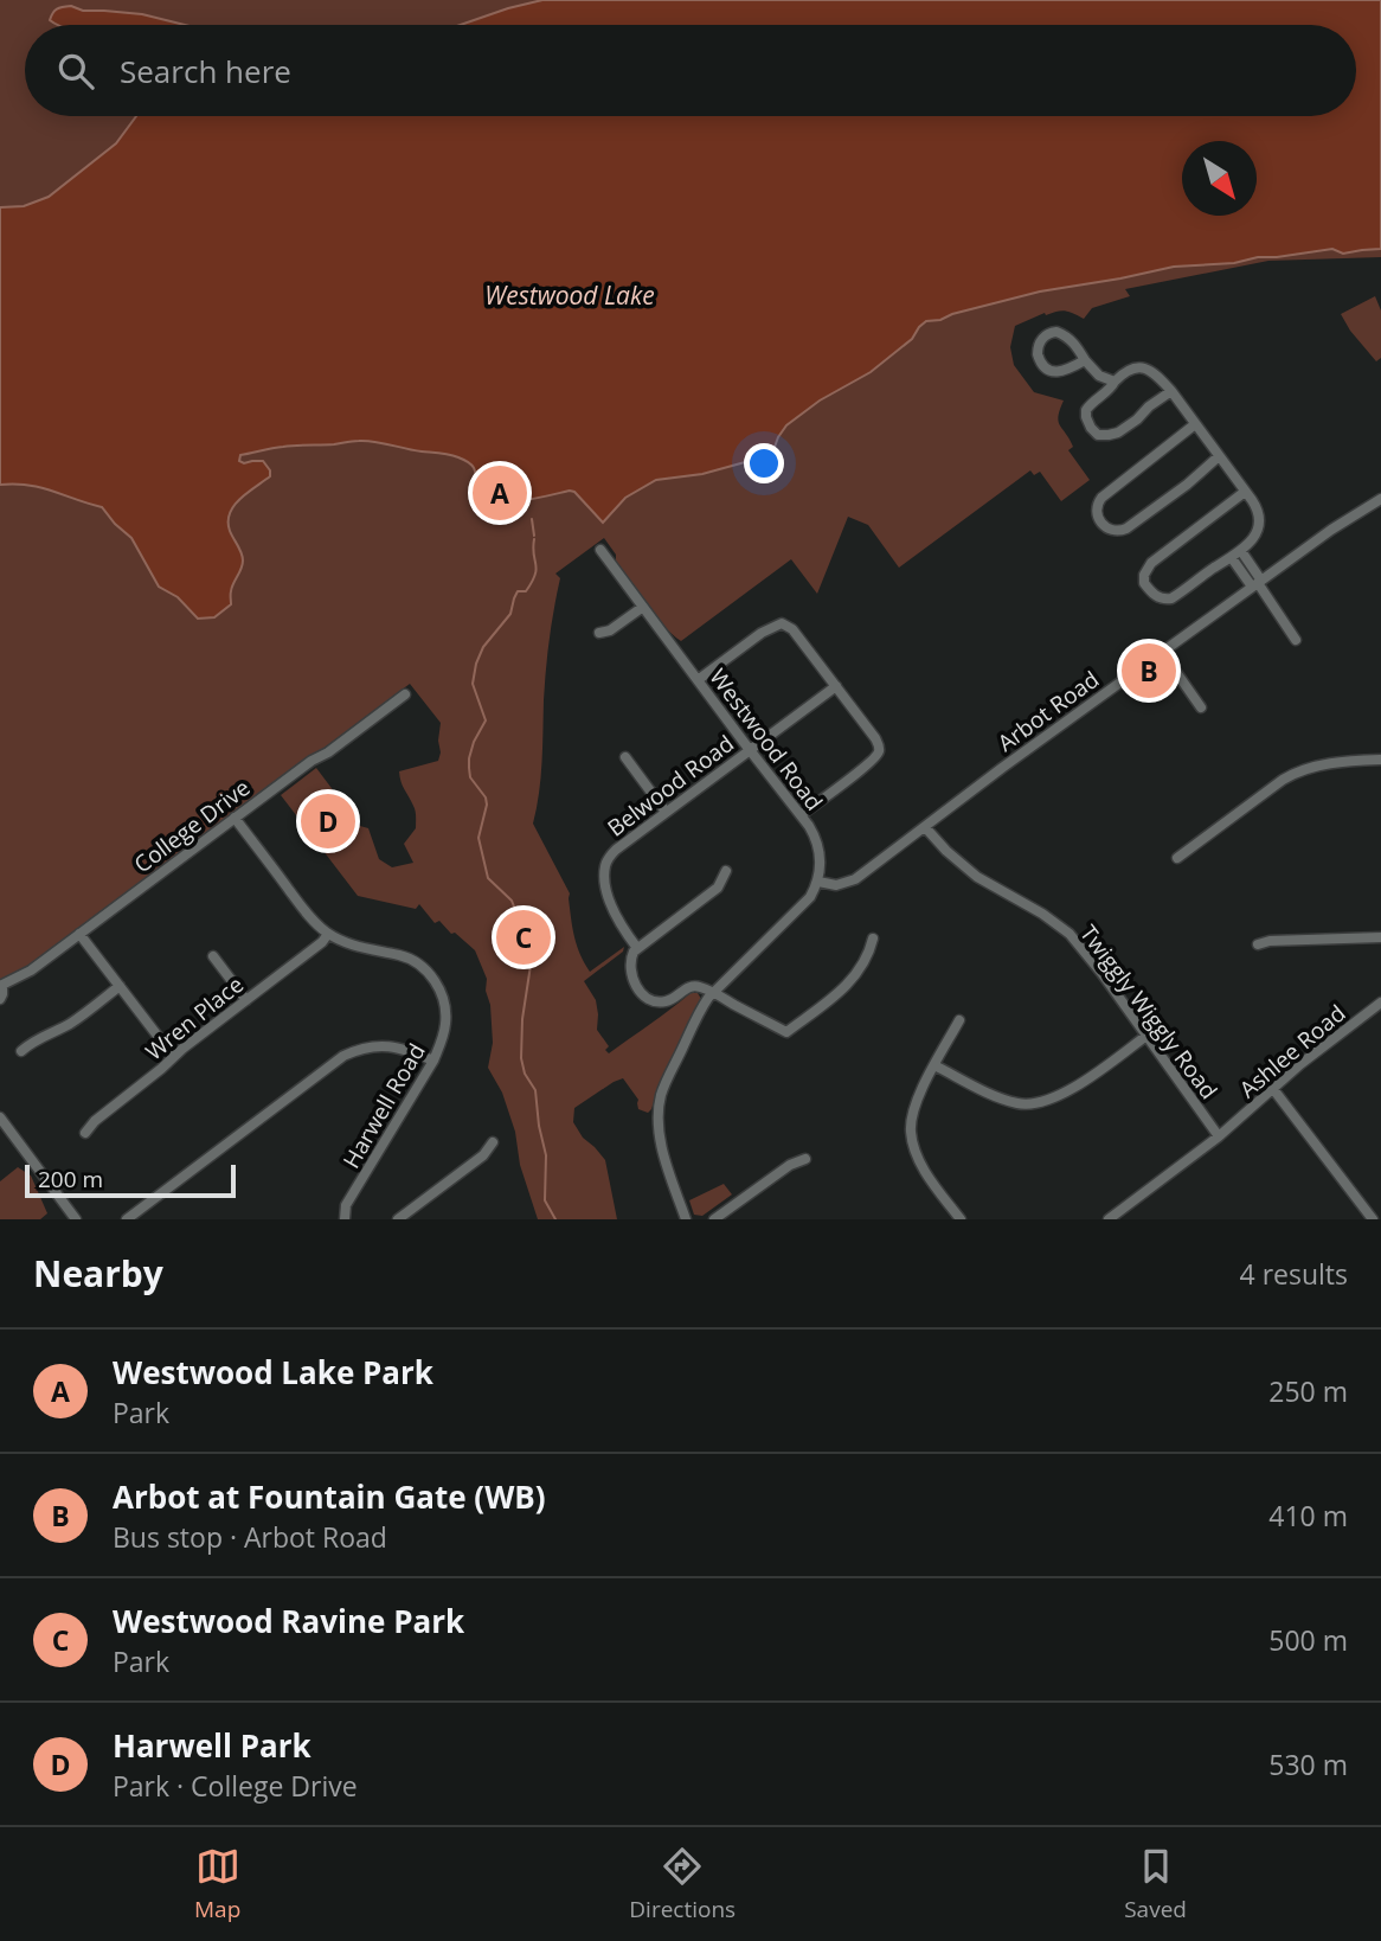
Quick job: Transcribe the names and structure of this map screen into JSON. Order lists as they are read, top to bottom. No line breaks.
{"streets":{"street":["Arbot Road","Westwood Road","Belwood Road","College Drive","Twiggly Wiggly Road","Wren Place","Ashlee Road","Harwell Road"]},"crossings":[["Arbot Road","Westwood Road"],["Arbot Road","Twiggly Wiggly Road"],["Westwood Road","Belwood Road"],["College Drive","Harwell Road"],["Twiggly Wiggly Road","Ashlee Road"],["Wren Place","Harwell Road"]],"water":["Westwood Lake"],"scale_bar":"200 m","north":"bottom right","page":{"search":"Search here","pins":["A","B","D","C"],"scale":"200 m","heading":["Nearby","4 results"],"list":[{"mark":"A","name":"Westwood Lake Park","note":"Park","value":"250 m"},{"mark":"B","name":"Arbot at Fountain Gate (WB)","note":"Bus stop · Arbot Road","value":"410 m"},{"mark":"C","name":"Westwood Ravine Park","note":"Park","value":"500 m"},{"mark":"D","name":"Harwell Park","note":"Park · College Drive","value":"530 m"}],"nav":["Map","Directions","Saved"]}}
